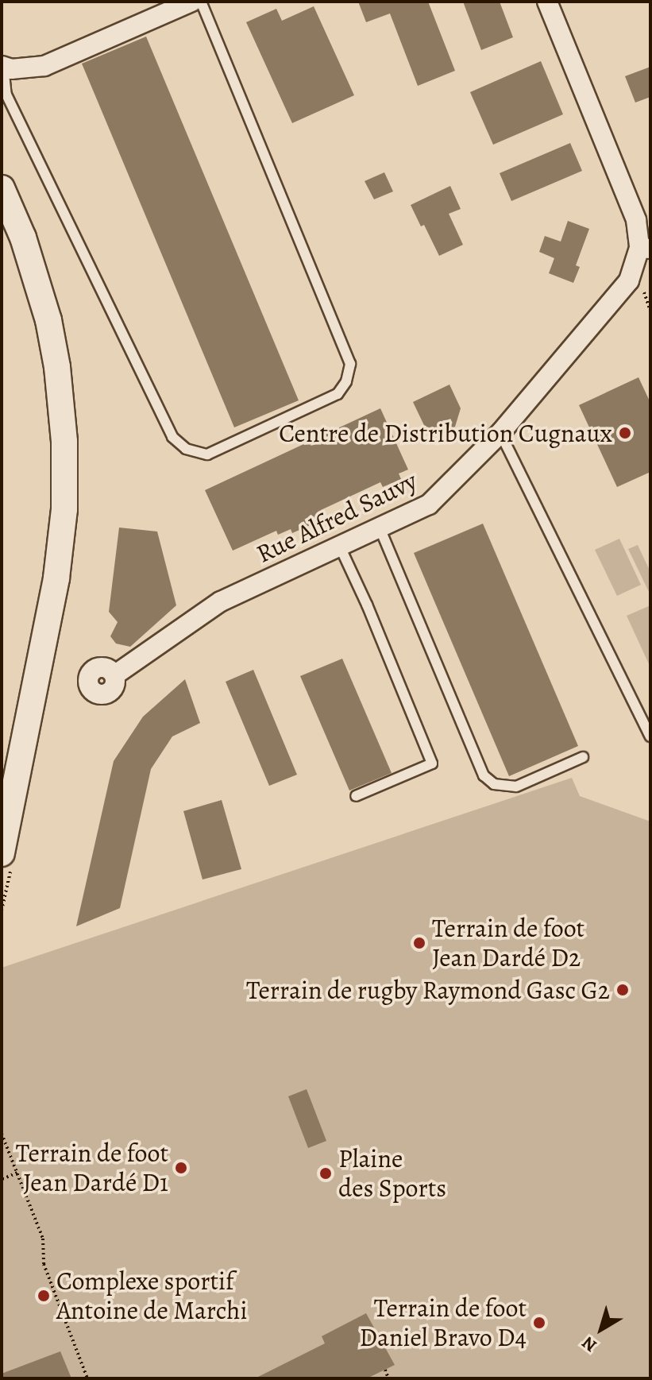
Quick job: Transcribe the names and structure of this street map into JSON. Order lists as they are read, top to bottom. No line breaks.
{"streets":{"street":["Rue Alfred Sauvy"]},"places":["Centre de Distribution Cugnaux","Terrain de foot Jean Dardé D2","Terrain de rugby Raymond Gasc G2","Terrain de foot Jean Dardé D1","Plaine des Sports","Complexe sportif Antoine de Marchi","Terrain de foot Daniel Bravo D4"],"north":"bottom left"}
